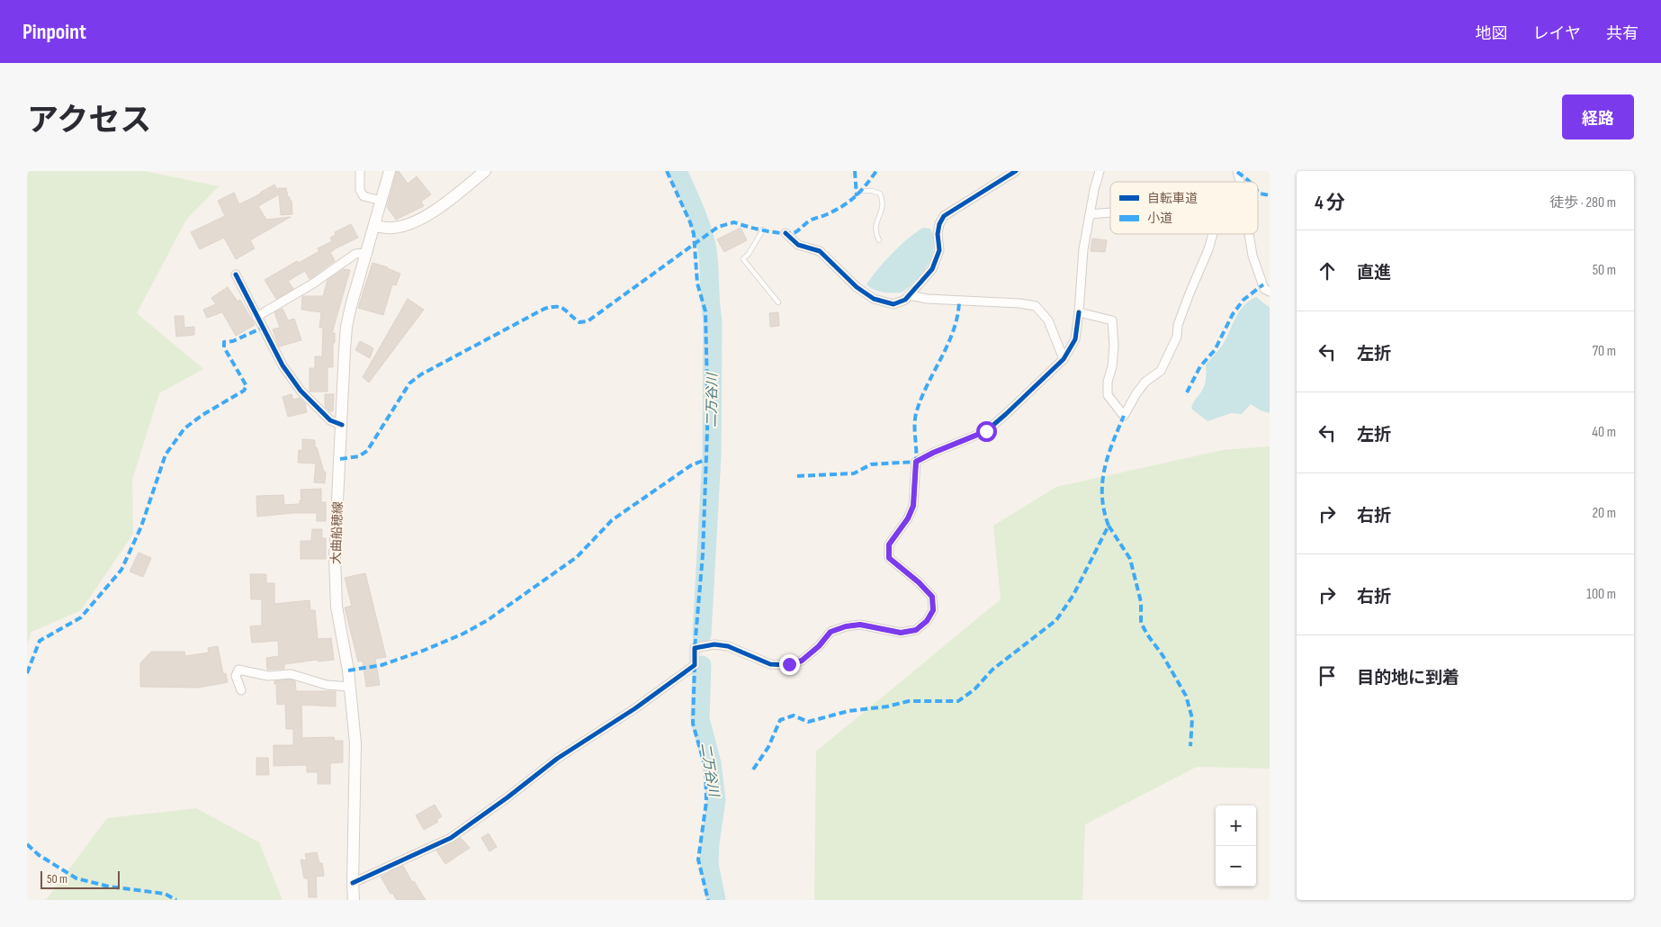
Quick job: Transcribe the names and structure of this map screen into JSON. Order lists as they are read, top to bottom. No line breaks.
{"streets":{"main road":["大曲船穂線"]},"water":["二万谷川"],"legend":["自転車道","小道"],"scale_bar":"50 m","page":{"header":"Pinpoint","nav":["地図","レイヤ","共有"],"title":"アクセス","buttons":"経路","heading":["4 分","徒歩 · 280 m"],"list":[["直進","50 m"],["左折","70 m"],["左折","40 m"],["右折","20 m"],["右折","100 m"],"目的地に到着"],"map_buttons":["+","−"],"scale":"50 m"}}
